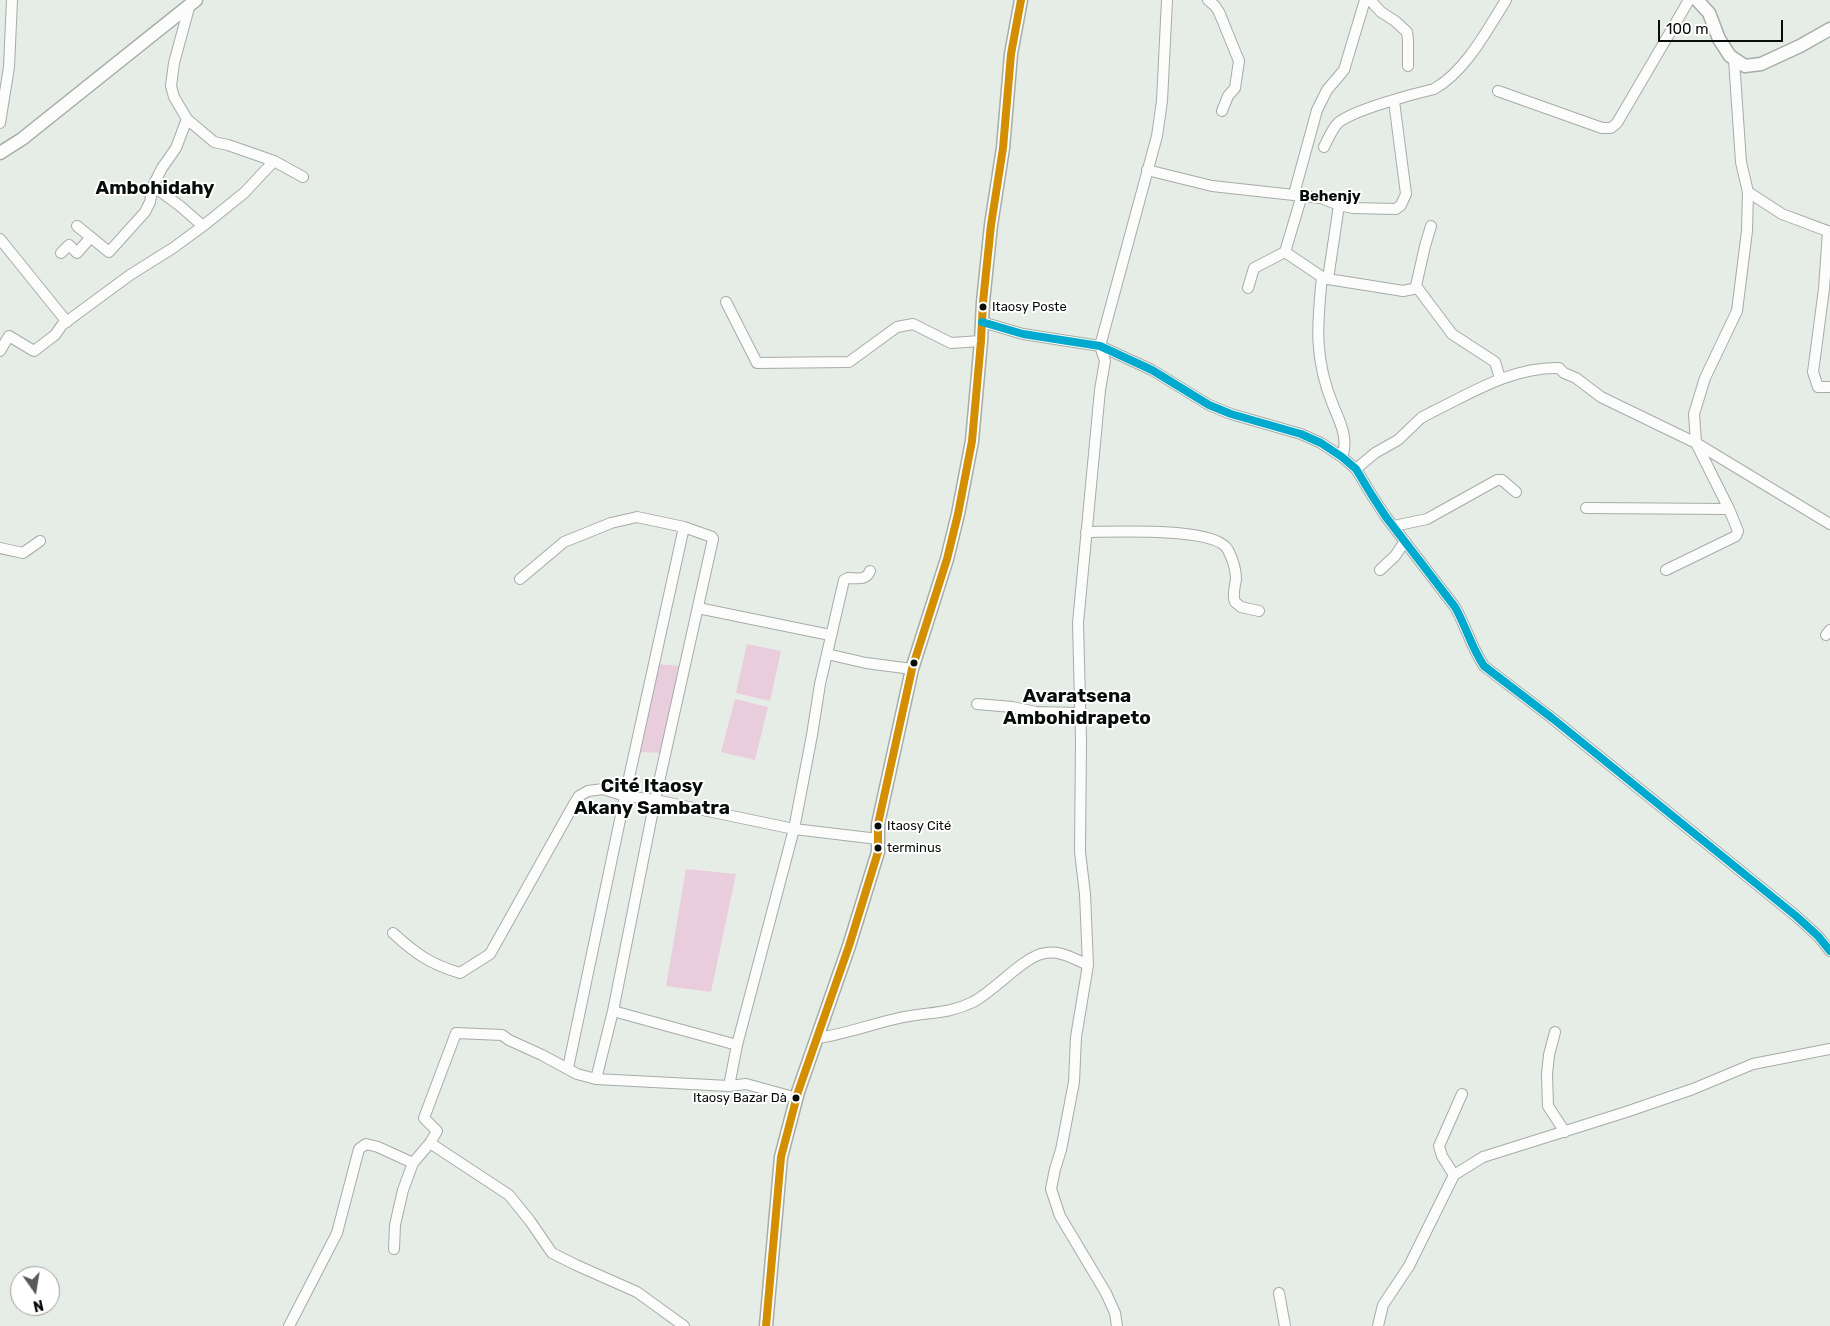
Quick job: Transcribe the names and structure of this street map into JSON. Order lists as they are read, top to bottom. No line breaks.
{"districts":["Ambohidahy","Behenjy","Avaratsena Ambohidrapeto","Cité Itaosy Akany Sambatra"],"places":["Itaosy Poste","Itaosy Cité","terminus","Itaosy Bazar Dà"],"scale_bar":"100 m","north":"bottom"}
